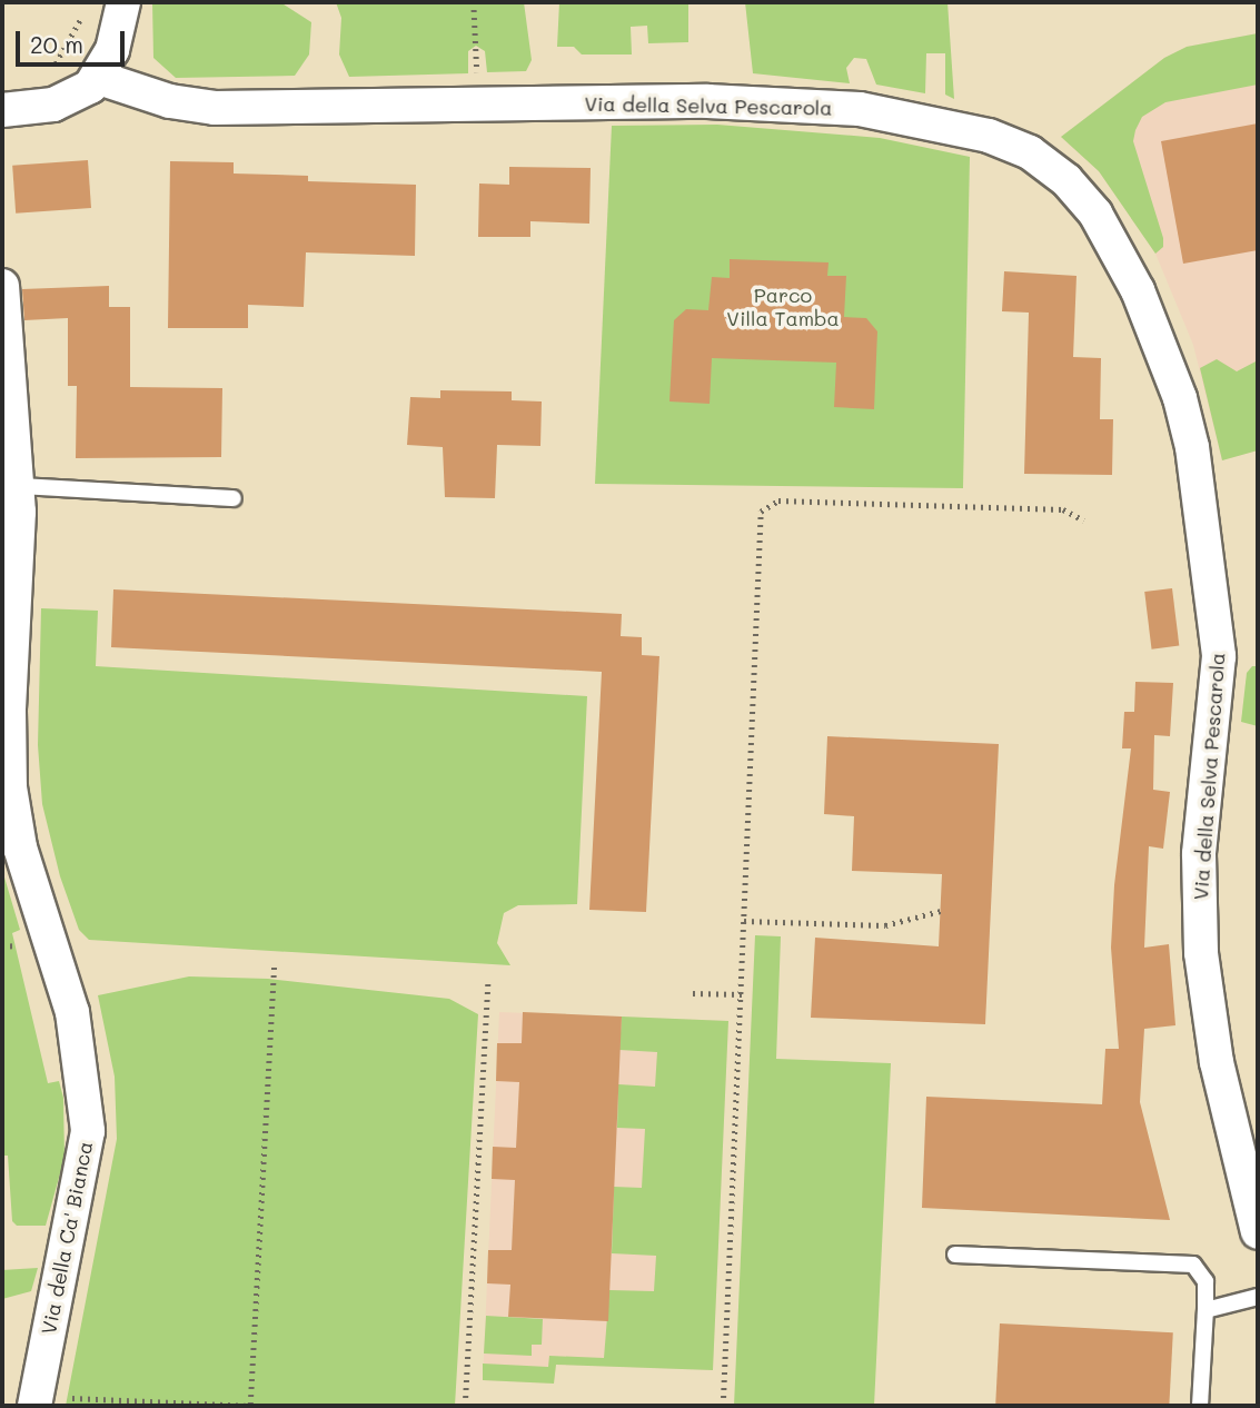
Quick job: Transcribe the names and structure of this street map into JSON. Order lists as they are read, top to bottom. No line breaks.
{"streets":{"street":["Via della Selva Pescarola","Via della Ca' Bianca"]},"parks":["Parco Villa Tamba"],"scale_bar":"20 m"}
